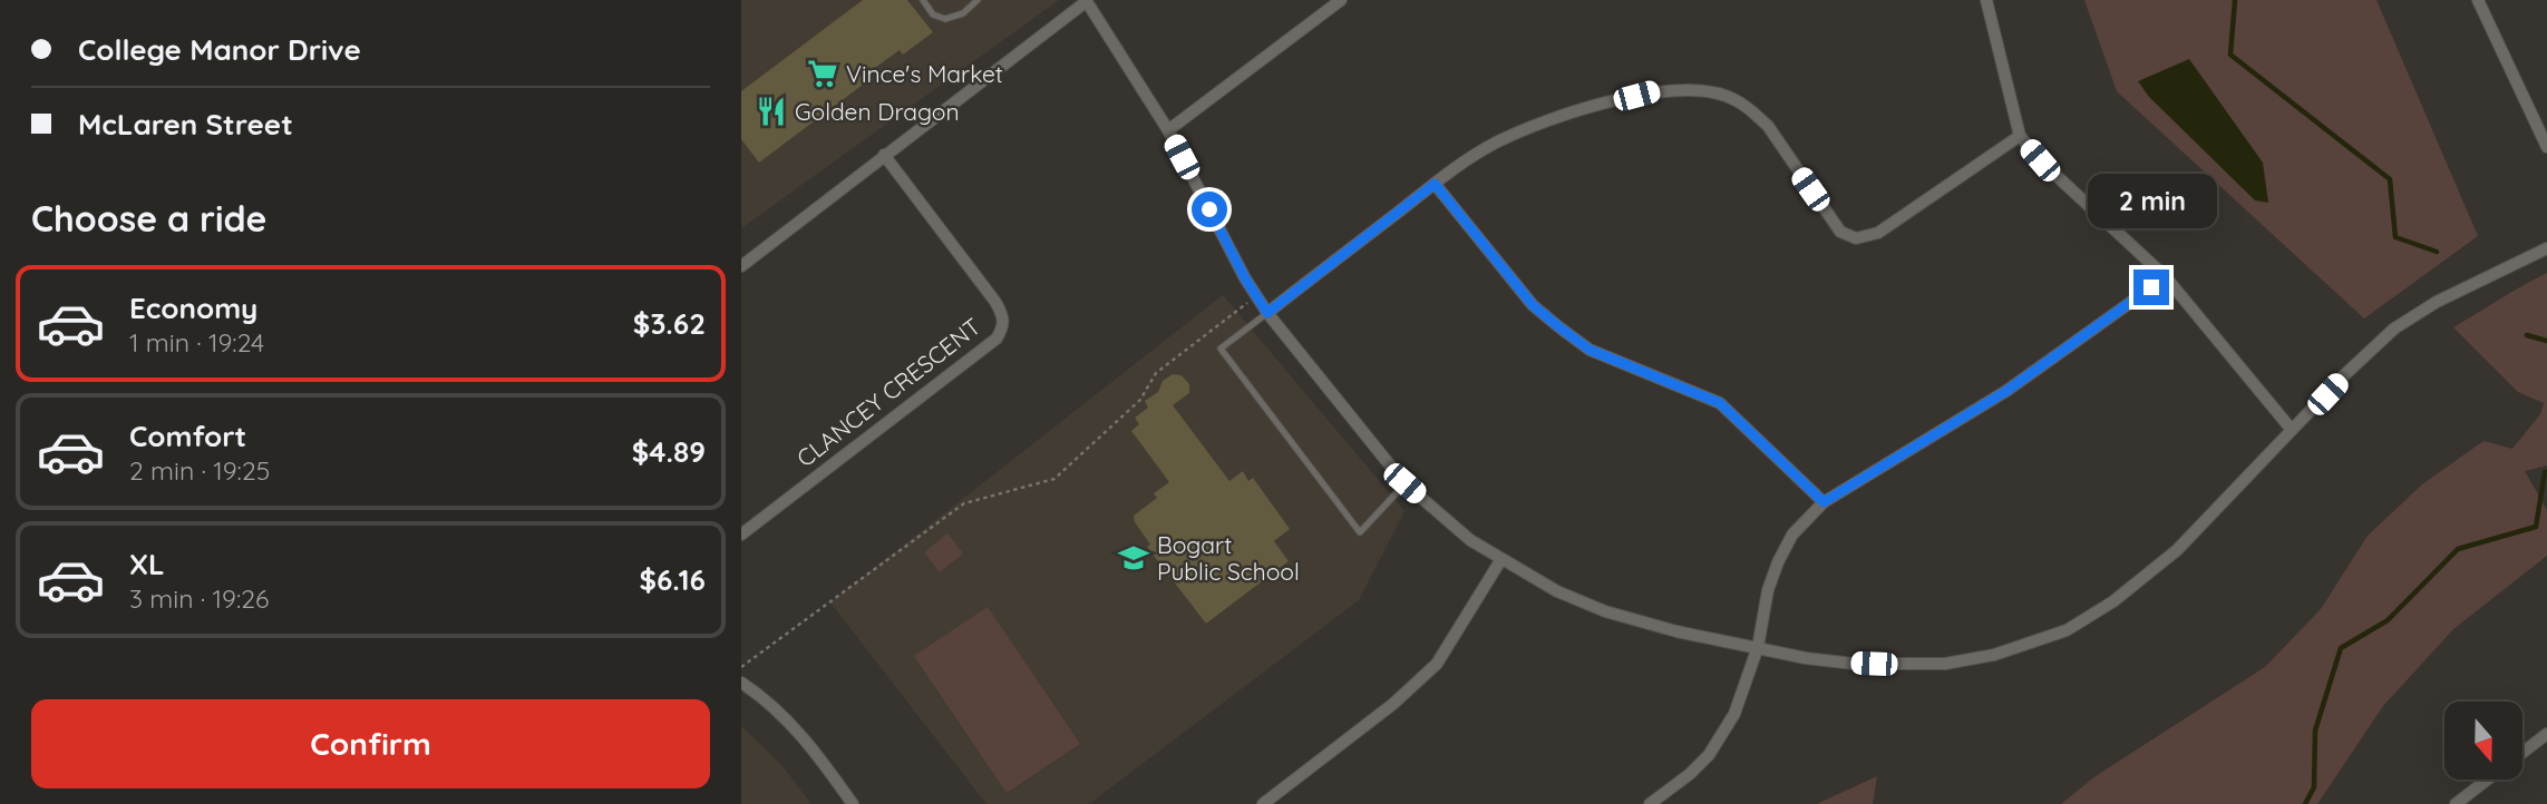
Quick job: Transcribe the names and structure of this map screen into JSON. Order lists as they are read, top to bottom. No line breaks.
{"streets":{"street":["CLANCEY CRESCENT"]},"places":{"supermarket":["Vince's Market"],"restaurant":["Golden Dragon"],"school or university":["Bogart Public School"]},"north":"bottom","page":{"banner":["College Manor Drive","McLaren Street"],"heading":"Choose a ride","bubble":"2 min","list":[{"name":"Economy","note":"1 min · 19:24","value":"$3.62"},{"name":"Comfort","note":"2 min · 19:25","value":"$4.89"},{"name":"XL","note":"3 min · 19:26","value":"$6.16"}],"buttons":"Confirm"}}
